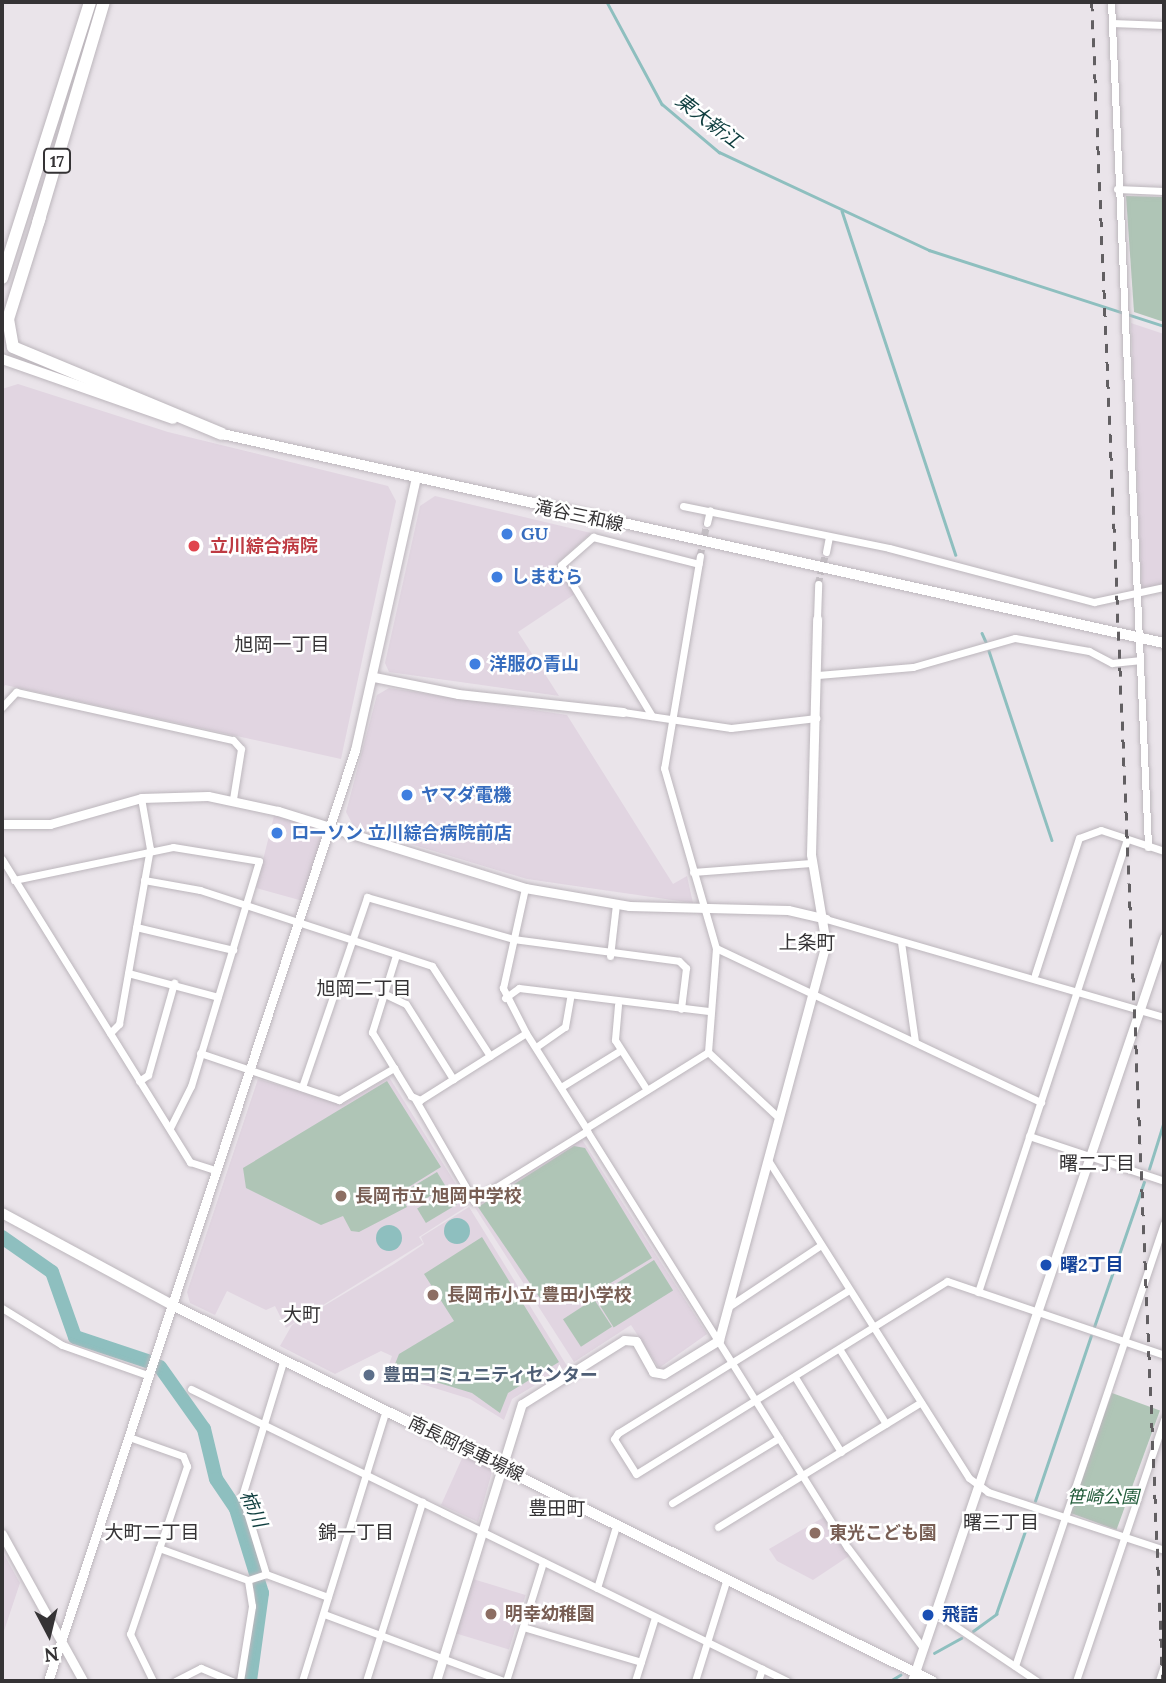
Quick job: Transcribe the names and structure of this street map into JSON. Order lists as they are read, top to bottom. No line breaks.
{"streets":{"highway":["17"],"main road":["滝谷三和線","南長岡停車場線"]},"districts":["旭岡一丁目","上条町","旭岡二丁目","曙二丁目","大町","豊田町","曙三丁目","大町二丁目","錦一丁目"],"water":["東大新江","柿川"],"parks":["笹崎公園"],"places":["GU","立川綜合病院","しまむら","洋服の青山","ヤマダ電機","ローソン 立川綜合病院前店","長岡市立 旭岡中学校","曙2丁目","長岡市小立 豊田小学校","豊田コミュニティセンター","東光こども園","明幸幼稚園","飛詰"],"north":"bottom"}
